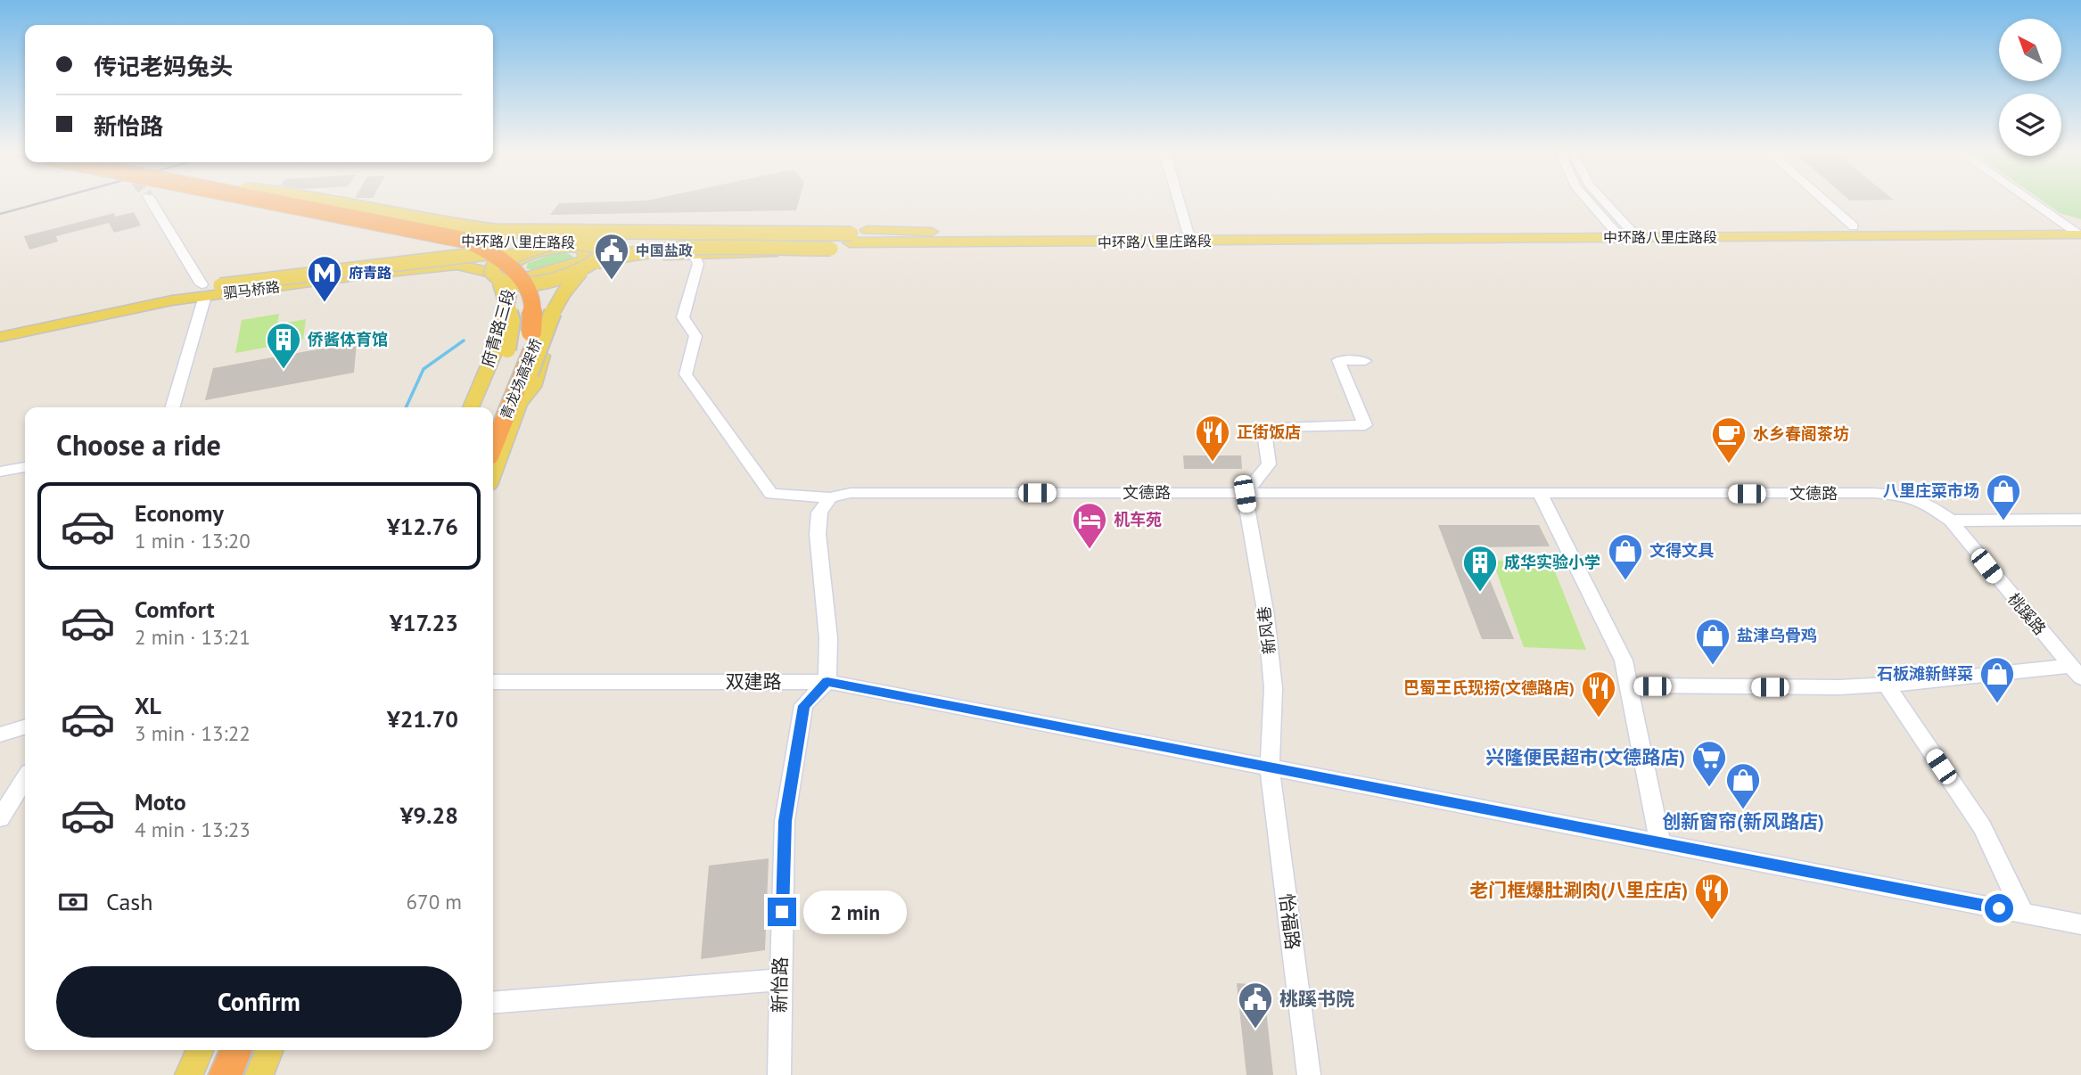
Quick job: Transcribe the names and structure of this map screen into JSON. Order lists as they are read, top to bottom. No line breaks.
{"streets":{"highway":["青龙场高架桥"],"main road":["中环路八里庄路段","驷马桥路","府青路三段"],"street":["文德路","桃蹊路","新风巷","双建路","怡福路","新怡路"]},"crossings":[["驷马桥路","府青路三段"],["文德路","桃蹊路"],["文德路","新风巷"],["新风巷","双建路"],["新风巷","怡福路"],["双建路","怡福路"],["双建路","新怡路"]],"places":{"public building":["中国盐政","桃蹊书院"],"metro station":["府青路"],"building":["侨酱体育馆","成华实验小学"],"restaurant":["正街饭店","巴蜀王氏现捞(文德路店)","老门框爆肚涮肉(八里庄店)"],"cafe":["水乡春阁茶坊"],"shop":["八里庄菜市场","文得文具","盐津乌骨鸡","石板滩新鲜菜","创新窗帘(新风路店)"],"hotel":["机车苑"],"supermarket":["兴隆便民超市(文德路店)"]},"north":"top left","page":{"banner":["传记老妈兔头","新怡路"],"heading":"Choose a ride","list":[{"name":"Economy","note":"1 min · 13:20","value":"¥12.76"},{"name":"Comfort","note":"2 min · 13:21","value":"¥17.23"},{"name":"XL","note":"3 min · 13:22","value":"¥21.70"},{"name":"Moto","note":"4 min · 13:23","value":"¥9.28"}],"pay":["Cash","670 m"],"bubble":"2 min","buttons":"Confirm"}}
